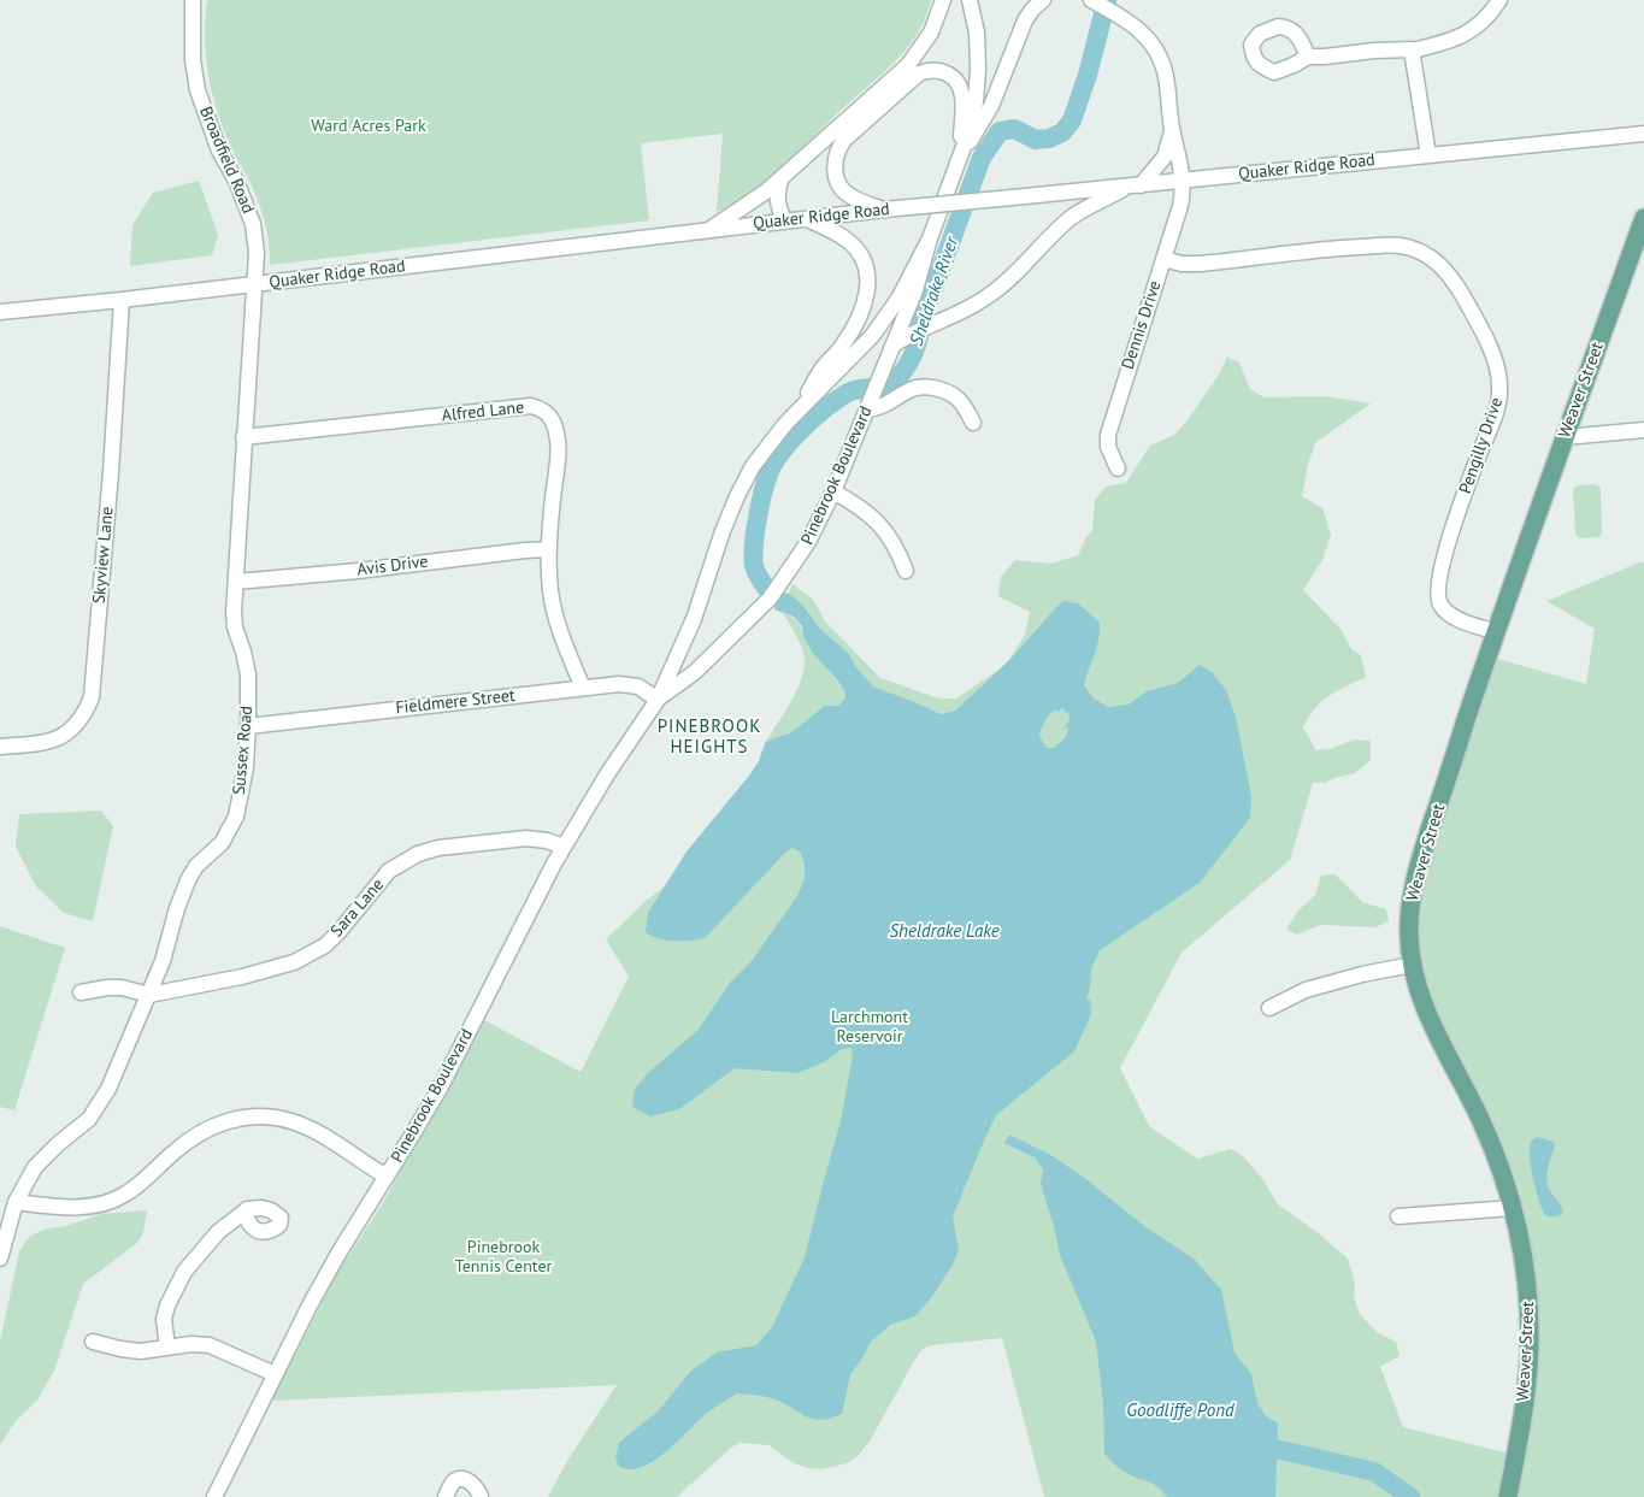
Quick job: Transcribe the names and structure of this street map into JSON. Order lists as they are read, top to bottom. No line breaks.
{"streets":{"main road":["Weaver Street"],"street":["Broadfield Road","Quaker Ridge Road","Dennis Drive","Alfred Lane","Pengilly Drive","Pinebrook Boulevard","Skyview Lane","Avis Drive","Fieldmere Street","Sussex Road","Sara Lane"]},"crossings":[["Broadfield Road","Quaker Ridge Road"],["Broadfield Road","Sussex Road"],["Quaker Ridge Road","Dennis Drive"],["Quaker Ridge Road","Skyview Lane"],["Quaker Ridge Road","Sussex Road"],["Dennis Drive","Pengilly Drive"],["Weaver Street","Pengilly Drive"],["Alfred Lane","Avis Drive"],["Alfred Lane","Fieldmere Street"],["Alfred Lane","Sussex Road"],["Pinebrook Boulevard","Fieldmere Street"],["Pinebrook Boulevard","Sara Lane"],["Avis Drive","Sussex Road"],["Fieldmere Street","Sussex Road"],["Sussex Road","Sara Lane"]],"districts":["PINEBROOK HEIGHTS"],"water":["Sheldrake River","Sheldrake Lake","Goodliffe Pond"],"parks":["Ward Acres Park","Larchmont Reservoir","Pinebrook Tennis Center"]}
